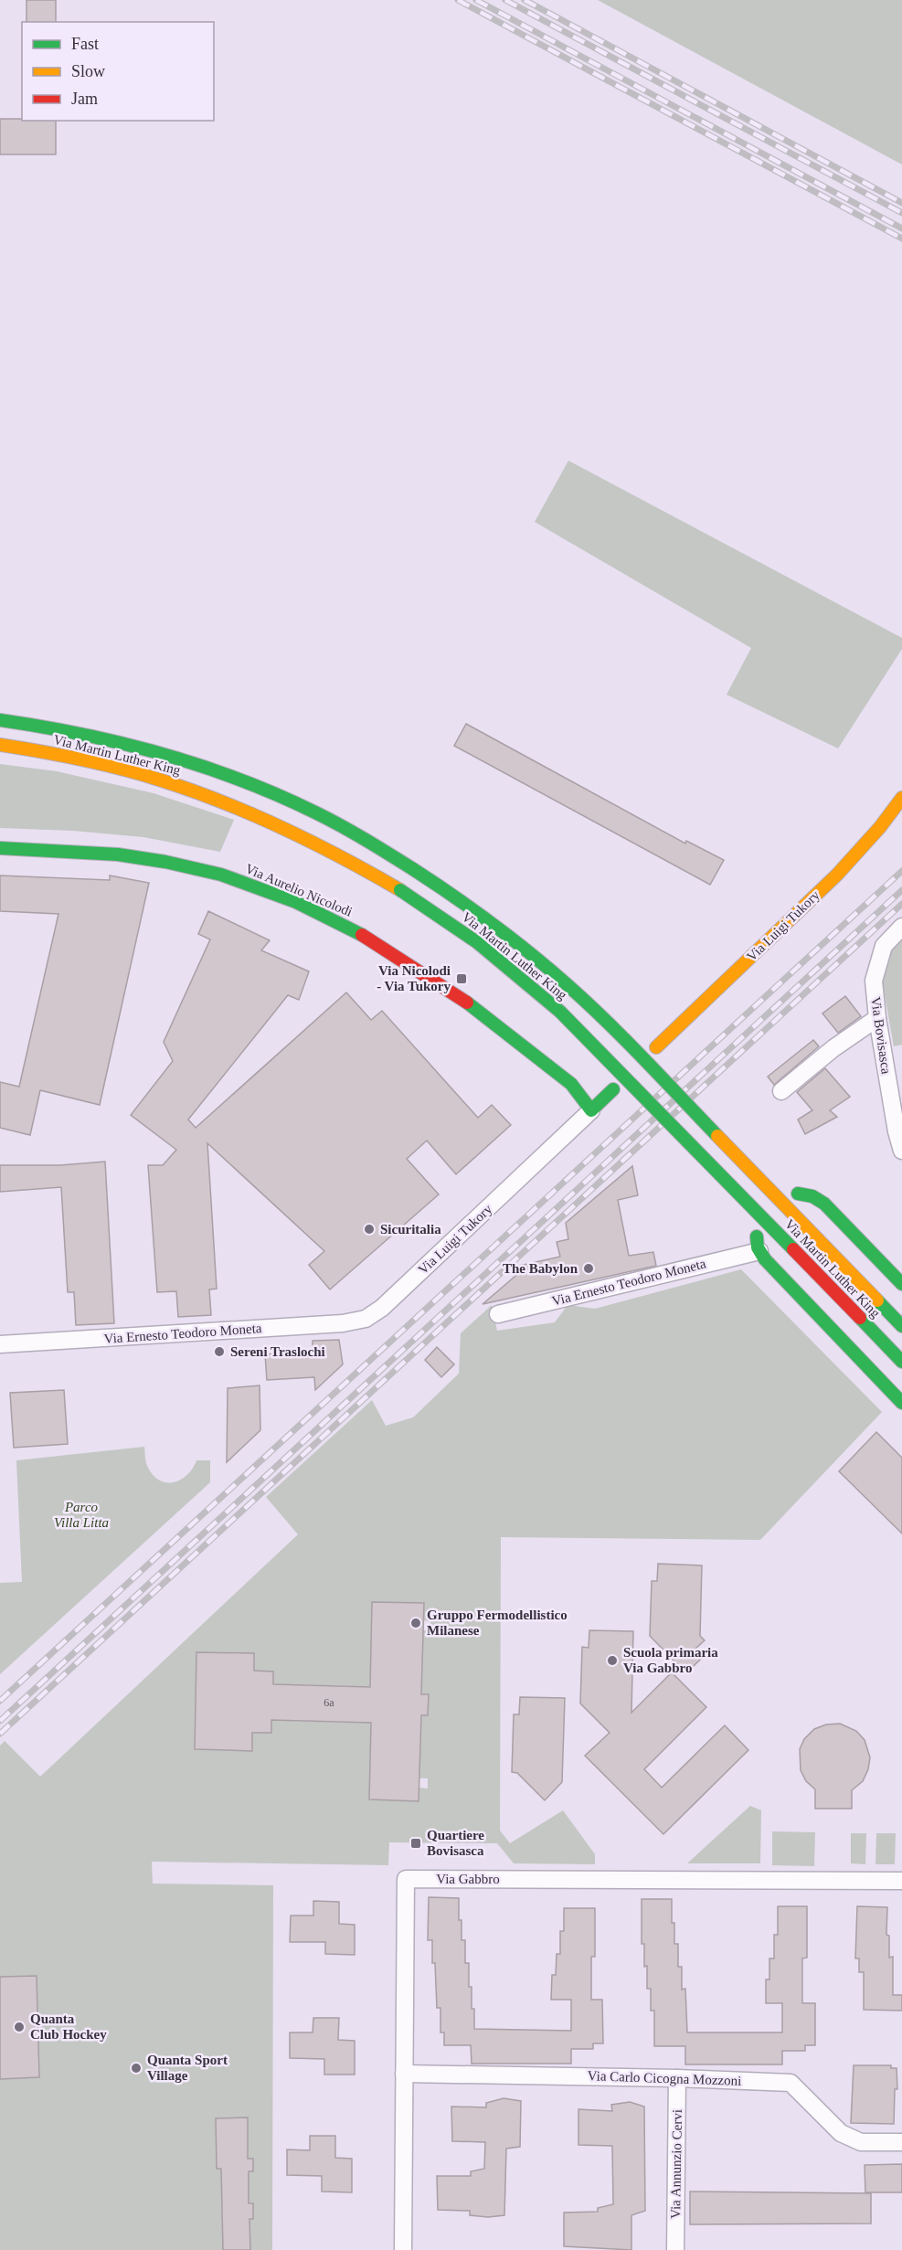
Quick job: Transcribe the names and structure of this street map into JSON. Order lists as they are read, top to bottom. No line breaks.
{"streets":{"street":["Via Martin Luther King","Via Aurelio Nicolodi","Via Luigi Tukory","Via Bovisasca","Via Ernesto Teodoro Moneta","Via Gabbro","Via Carlo Cicogna Mozzoni","Via Annunzio Cervi"]},"crossings":[["Via Aurelio Nicolodi","Via Luigi Tukory"],["Via Luigi Tukory","Via Ernesto Teodoro Moneta"],["Via Gabbro","Via Carlo Cicogna Mozzoni"],["Via Carlo Cicogna Mozzoni","Via Annunzio Cervi"]],"parks":["Parco Villa Litta"],"places":{"transit":["Via Nicolodi - Via Tukory","Quartiere Bovisasca"],"other":["Sicuritalia","The Babylon","Sereni Traslochi","Gruppo Fermodellistico Milanese","Scuola primaria Via Gabbro","Quanta Club Hockey","Quanta Sport Village"]},"house_numbers":["6a"],"legend":["Fast","Slow","Jam"]}
